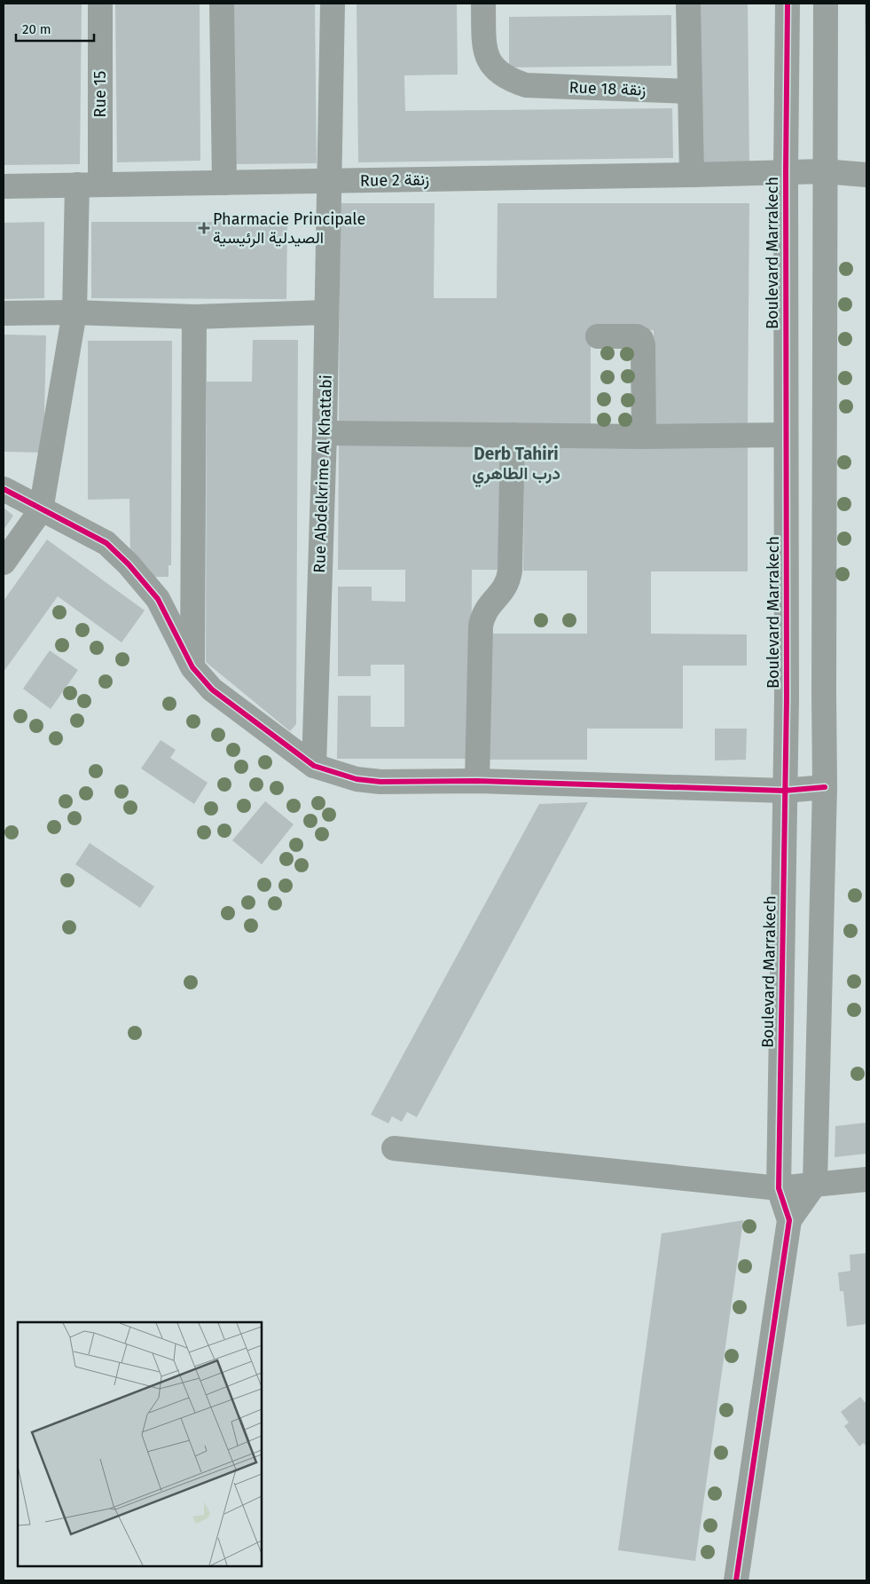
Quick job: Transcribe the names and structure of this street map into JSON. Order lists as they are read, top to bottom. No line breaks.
{"streets":{"street":["Rue 18 زنقة","Rue 15","Rue 2 زنقة","Boulevard Marrakech","Rue Abdelkrime Al Khattabi"]},"crossings":[["Rue 15","Rue 2 زنقة"],["Rue 2 زنقة","Boulevard Marrakech"],["Rue 2 زنقة","Rue Abdelkrime Al Khattabi"]],"districts":["Derb Tahiri درب الطاهري"],"places":{"health":["Pharmacie Principale الصيدلية الرئيسية"]},"scale_bar":"20 m"}
